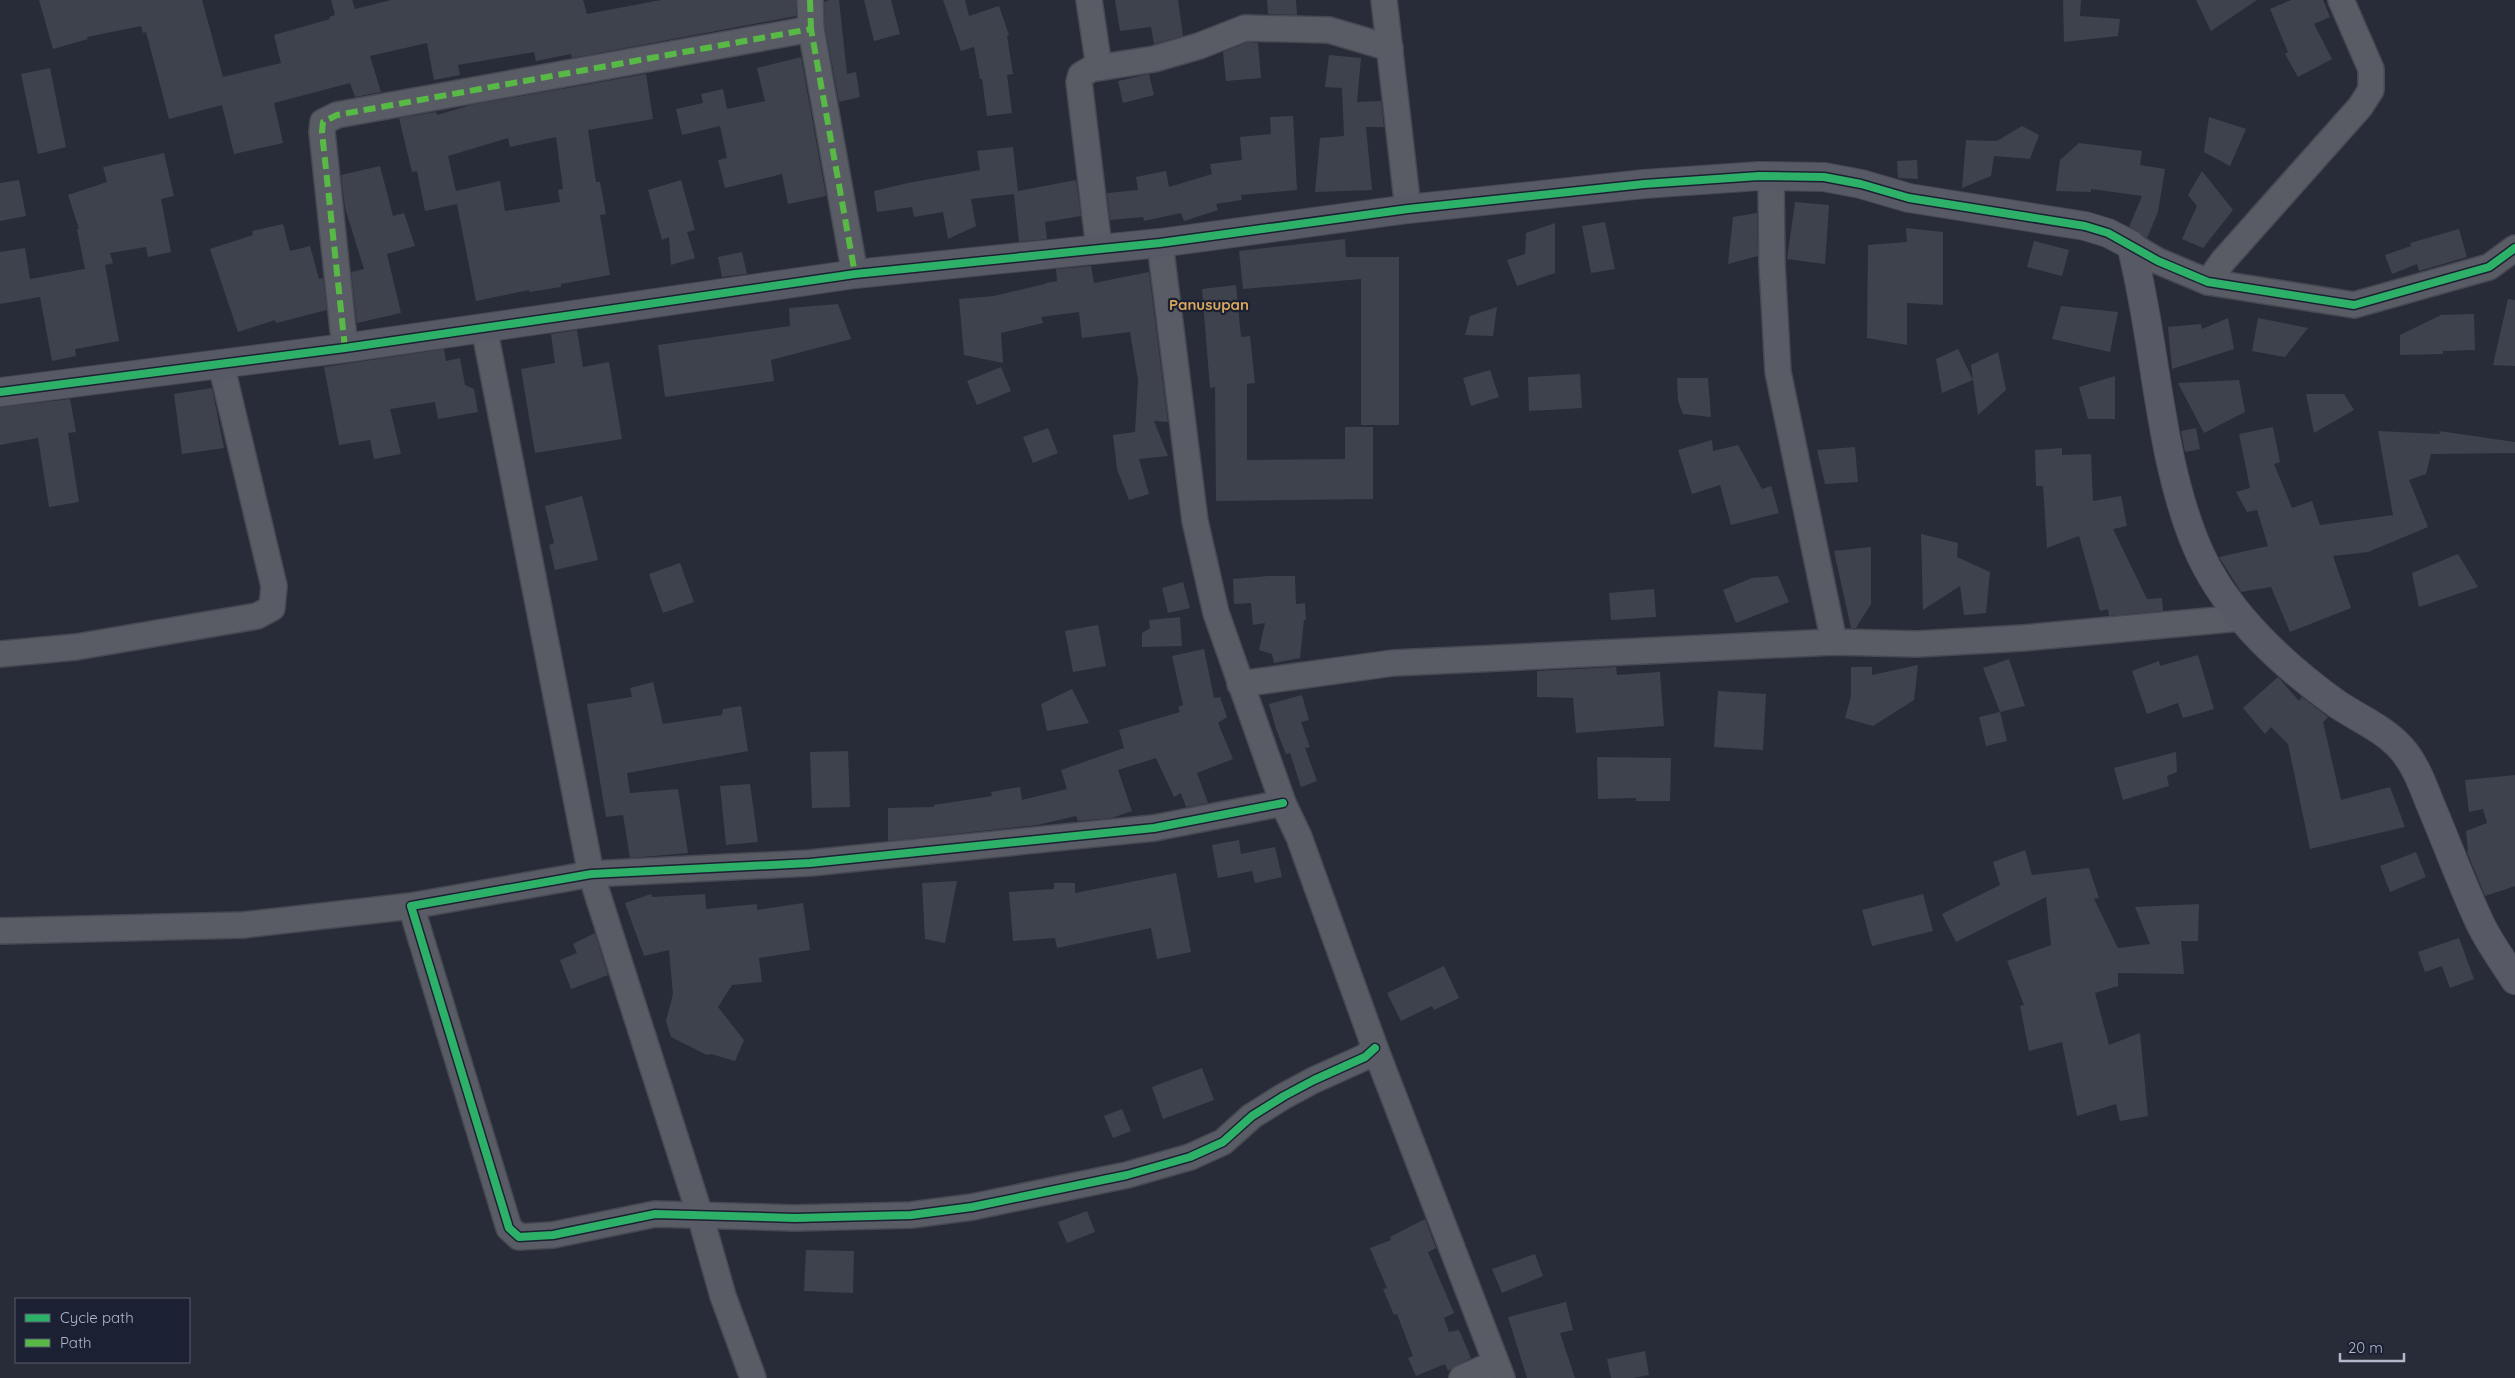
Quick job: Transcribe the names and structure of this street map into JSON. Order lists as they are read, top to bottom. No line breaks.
{"districts":["Panusupan"],"legend":["Cycle path","Path"],"scale_bar":"20 m"}
